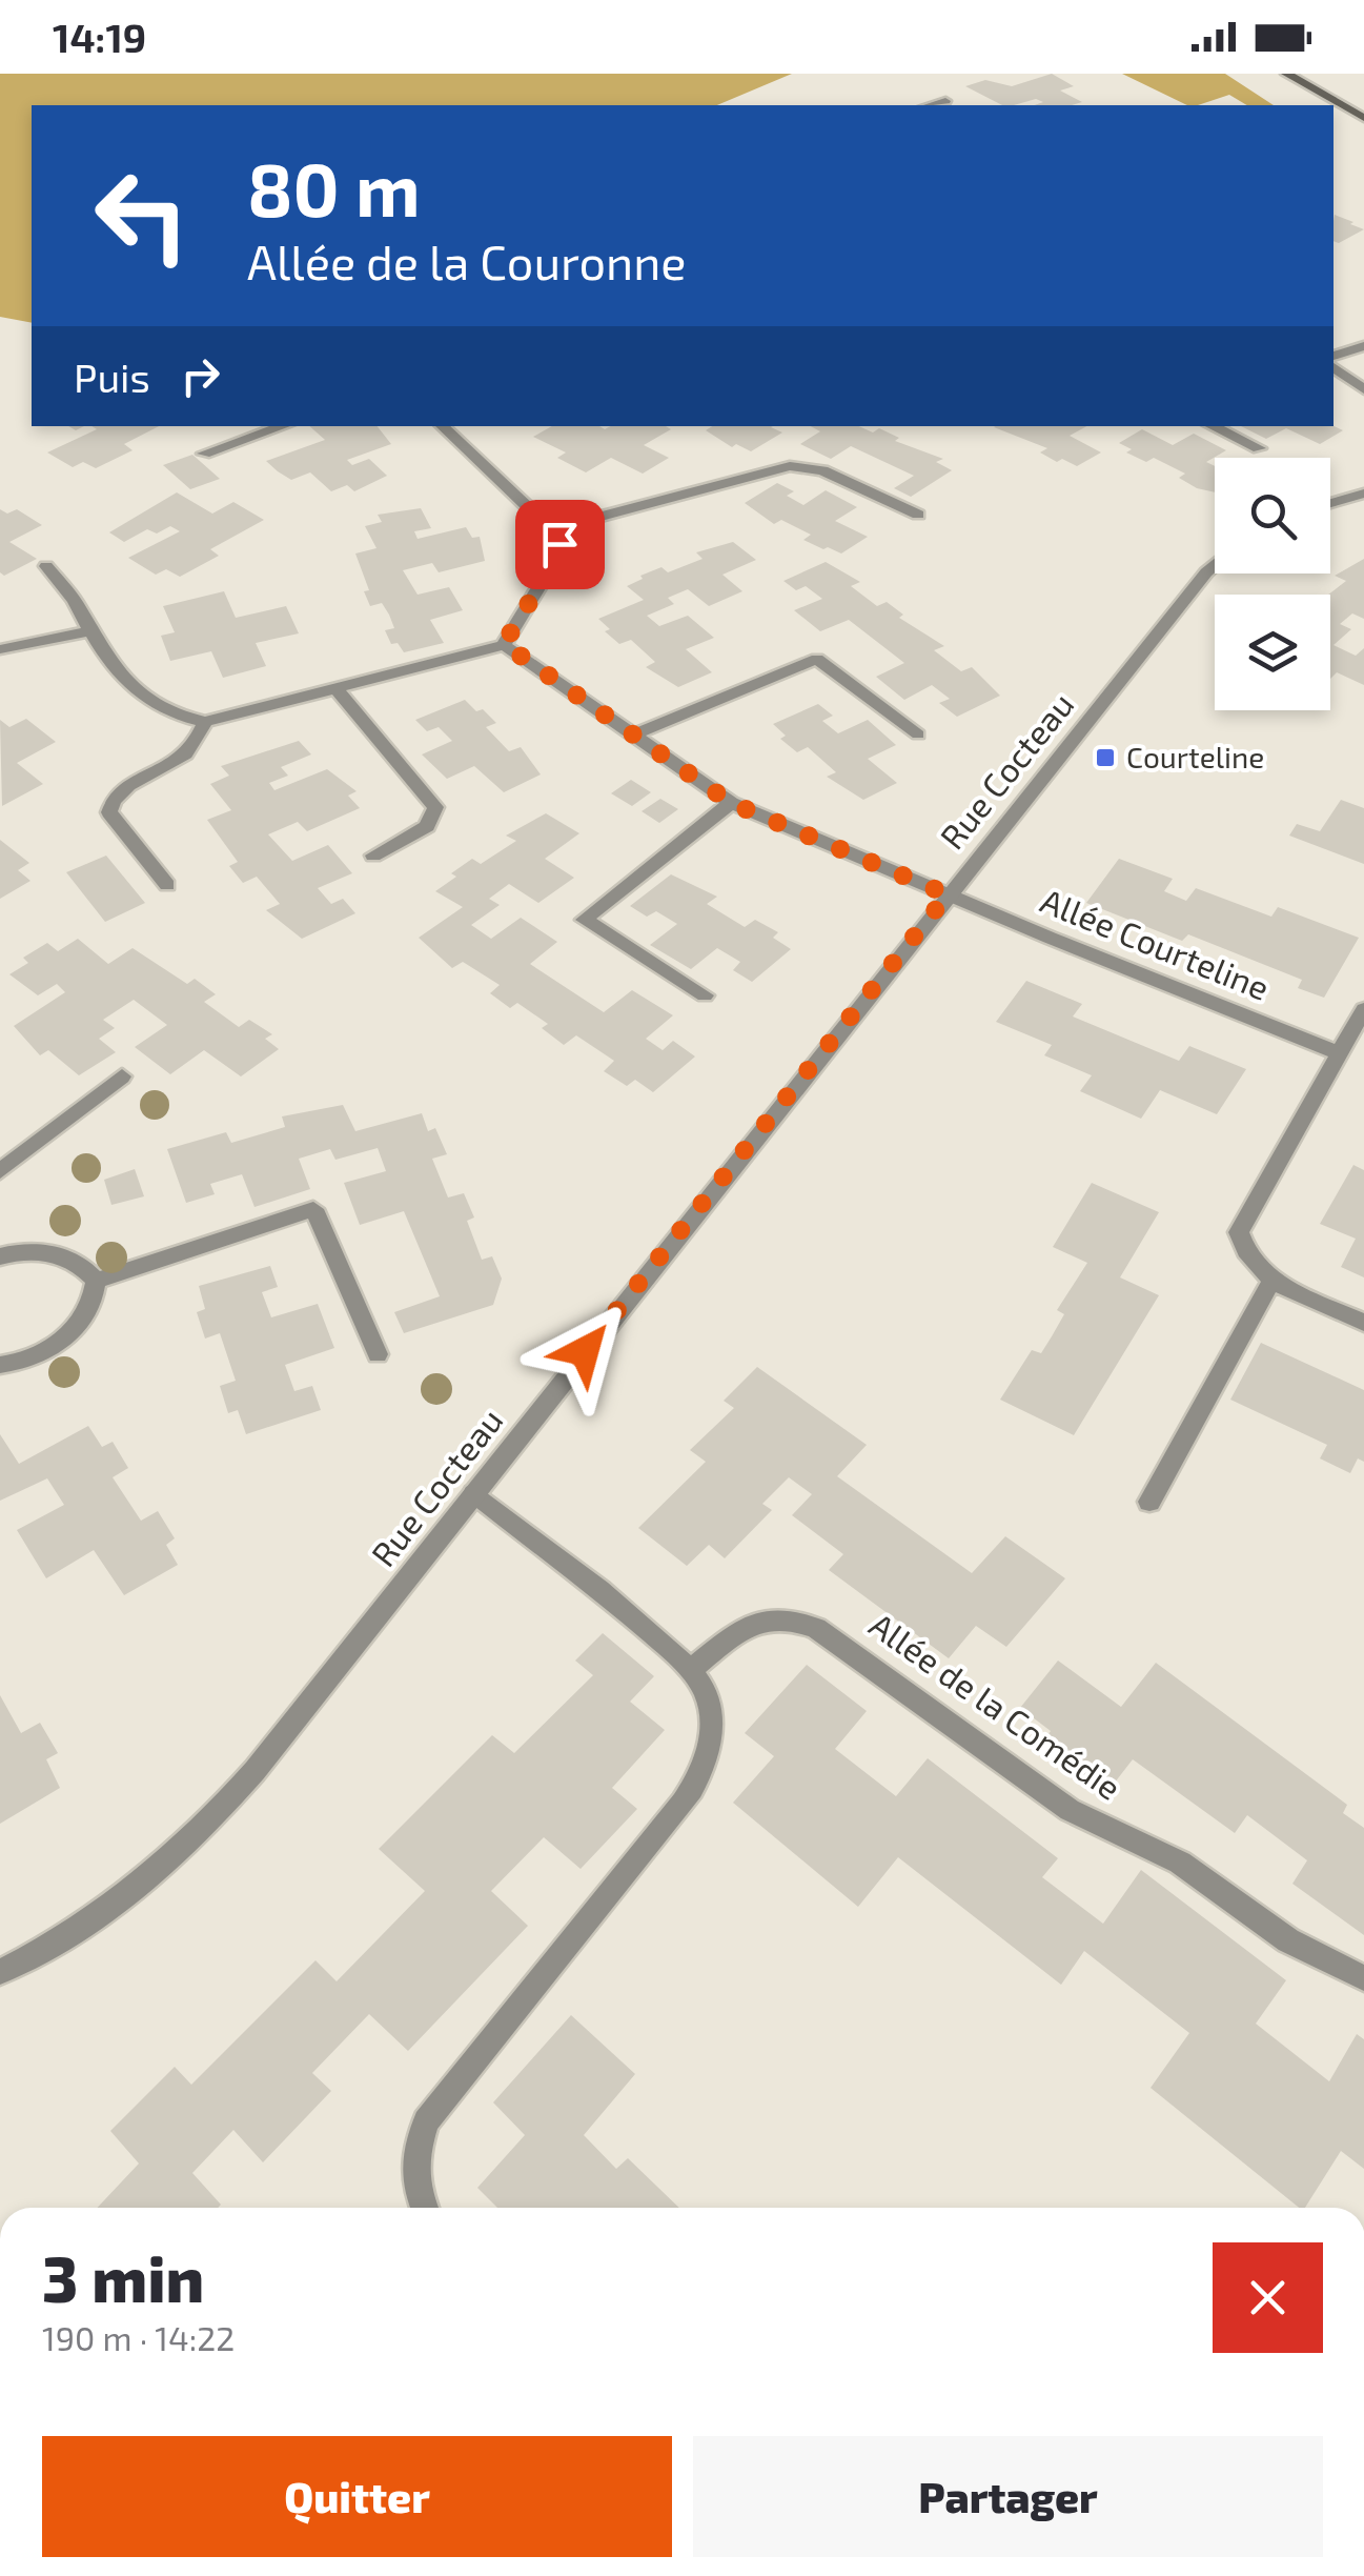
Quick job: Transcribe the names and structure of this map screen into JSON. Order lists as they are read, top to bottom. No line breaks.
{"streets":{"street":["Rue Cocteau","Allée Courteline","Allée de la Comédie"]},"crossings":[["Rue Cocteau","Allée Courteline"]],"places":{"transit":["Courteline"]},"page":{"status":"14:19","turn":["80 m","Allée de la Couronne"],"then":"Puis","heading":["3 min","190 m · 14:22"],"buttons":["Quitter","Partager"]}}
